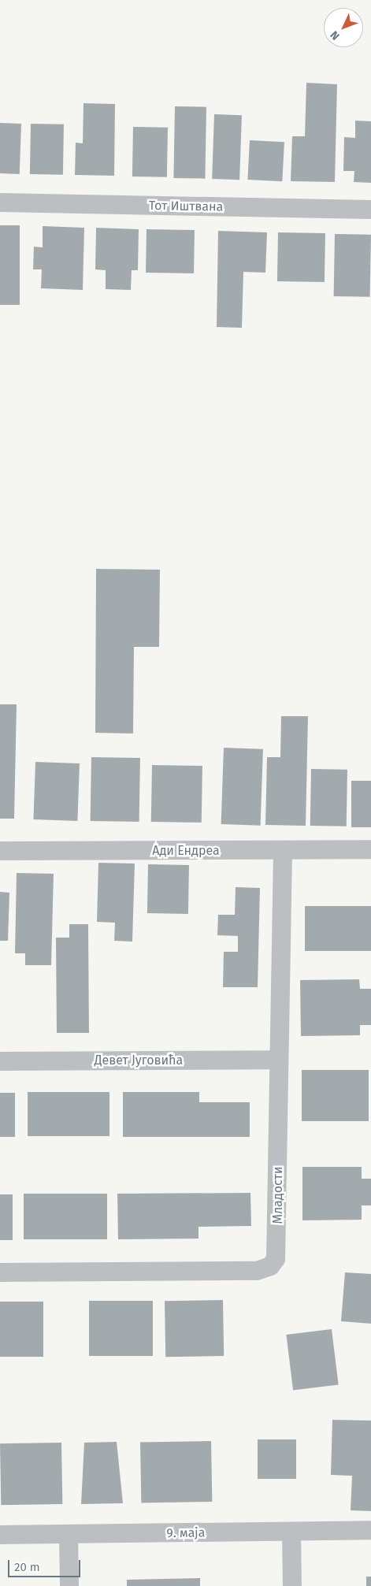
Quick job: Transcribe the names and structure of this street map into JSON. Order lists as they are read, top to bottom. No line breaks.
{"streets":{"street":["Тот Иштвана","Ади Ендреа","Девет Југовића","Младости","9. маја"]},"crossings":[["Ади Ендреа","Младости"],["Девет Југовића","Младости"]],"scale_bar":"20 m","north":"bottom left"}
